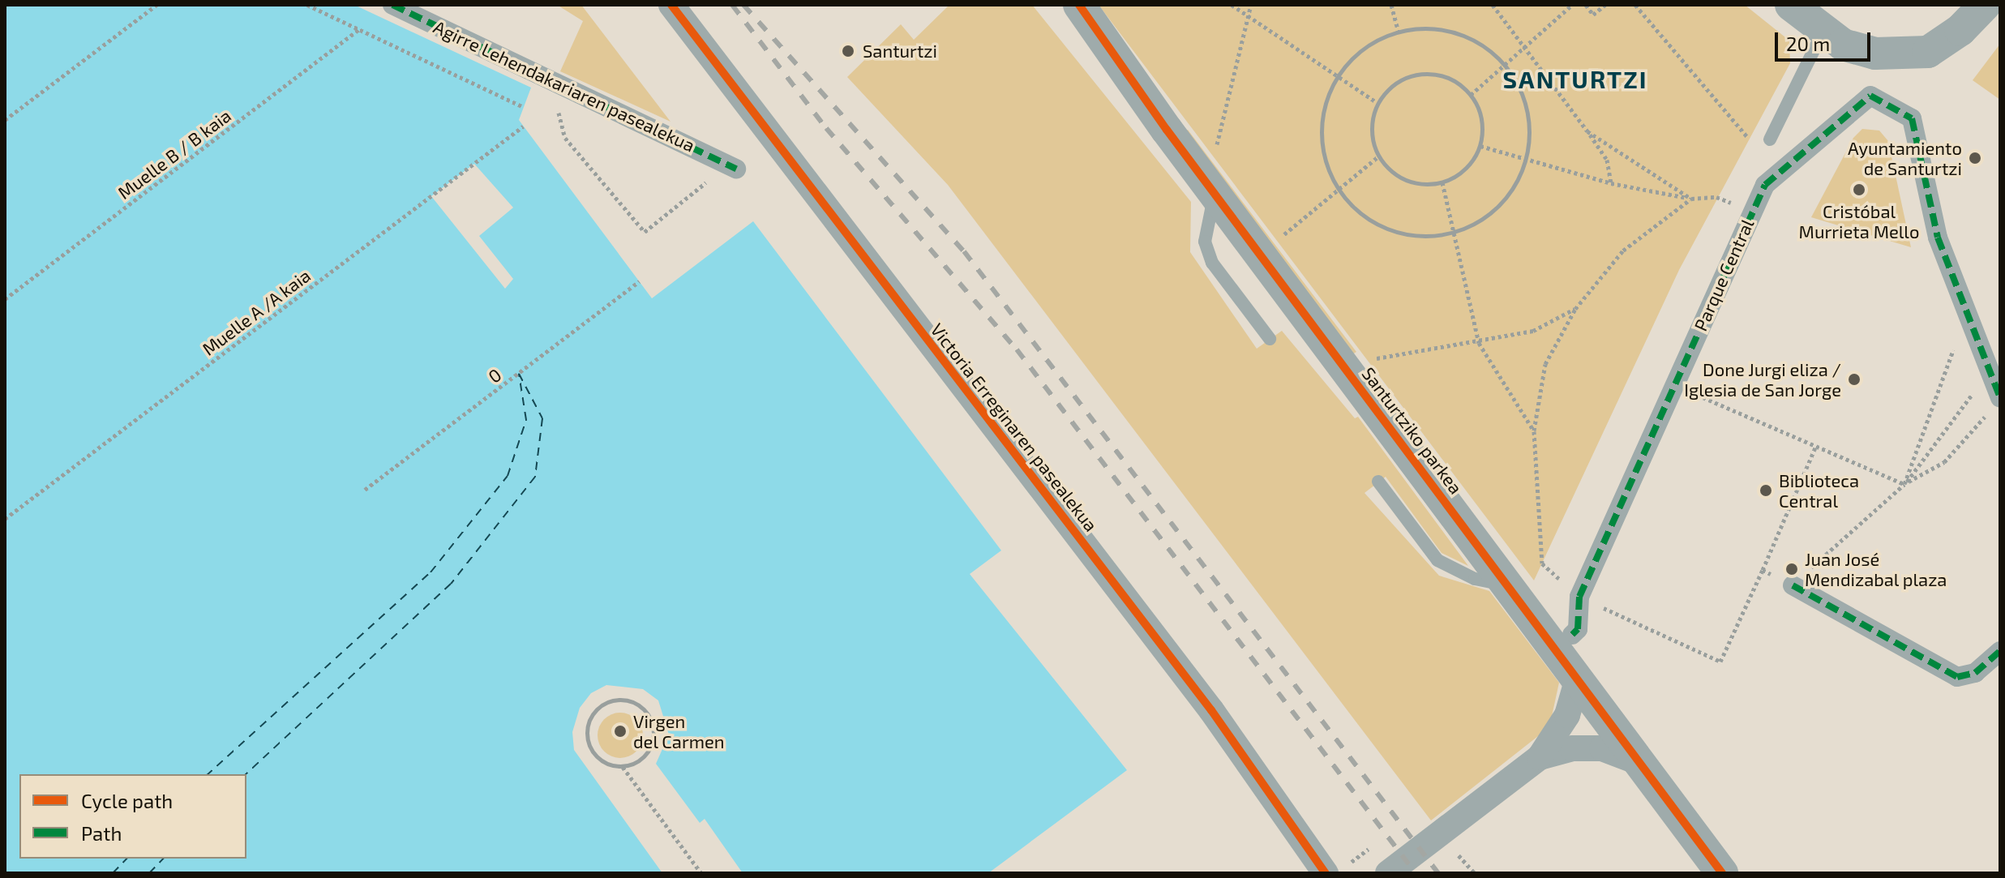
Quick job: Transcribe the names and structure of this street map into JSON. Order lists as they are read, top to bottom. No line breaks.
{"streets":{"street":["Agirre Lehendakariaren pasealekua","Parque Central","Victoria Erreginaren pasealekua","Santurtziko parkea"],"path":["Muelle B / B kaia","Muelle A /A kaia","0"]},"districts":["SANTURTZI"],"places":["Santurtzi","Ayuntamiento de Santurtzi","Cristóbal Murrieta Mello","Done Jurgi eliza / Iglesia de San Jorge","Biblioteca Central","Juan José Mendizabal plaza","Virgen del Carmen"],"legend":["Cycle path","Path"],"scale_bar":"20 m"}
